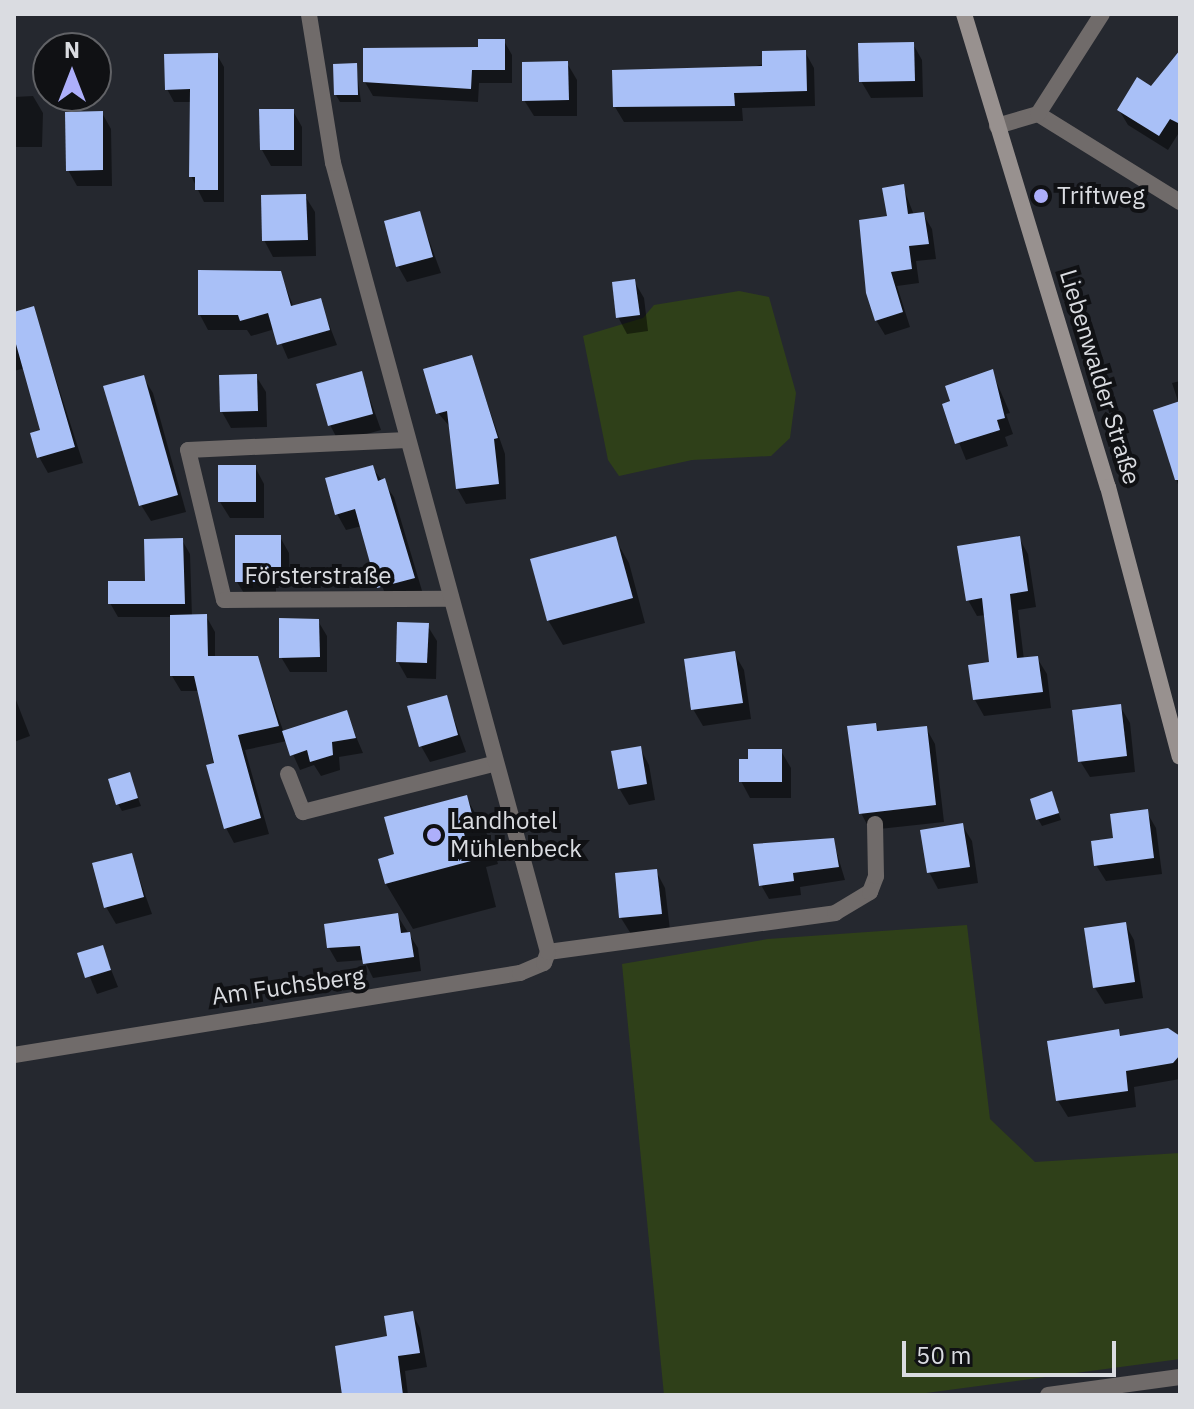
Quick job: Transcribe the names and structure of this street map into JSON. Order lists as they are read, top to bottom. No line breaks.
{"streets":{"main road":["Liebenwalder Straße"],"street":["Försterstraße","Am Fuchsberg"]},"places":["Triftweg","Landhotel Mühlenbeck"],"scale_bar":"50 m","north":"top"}
